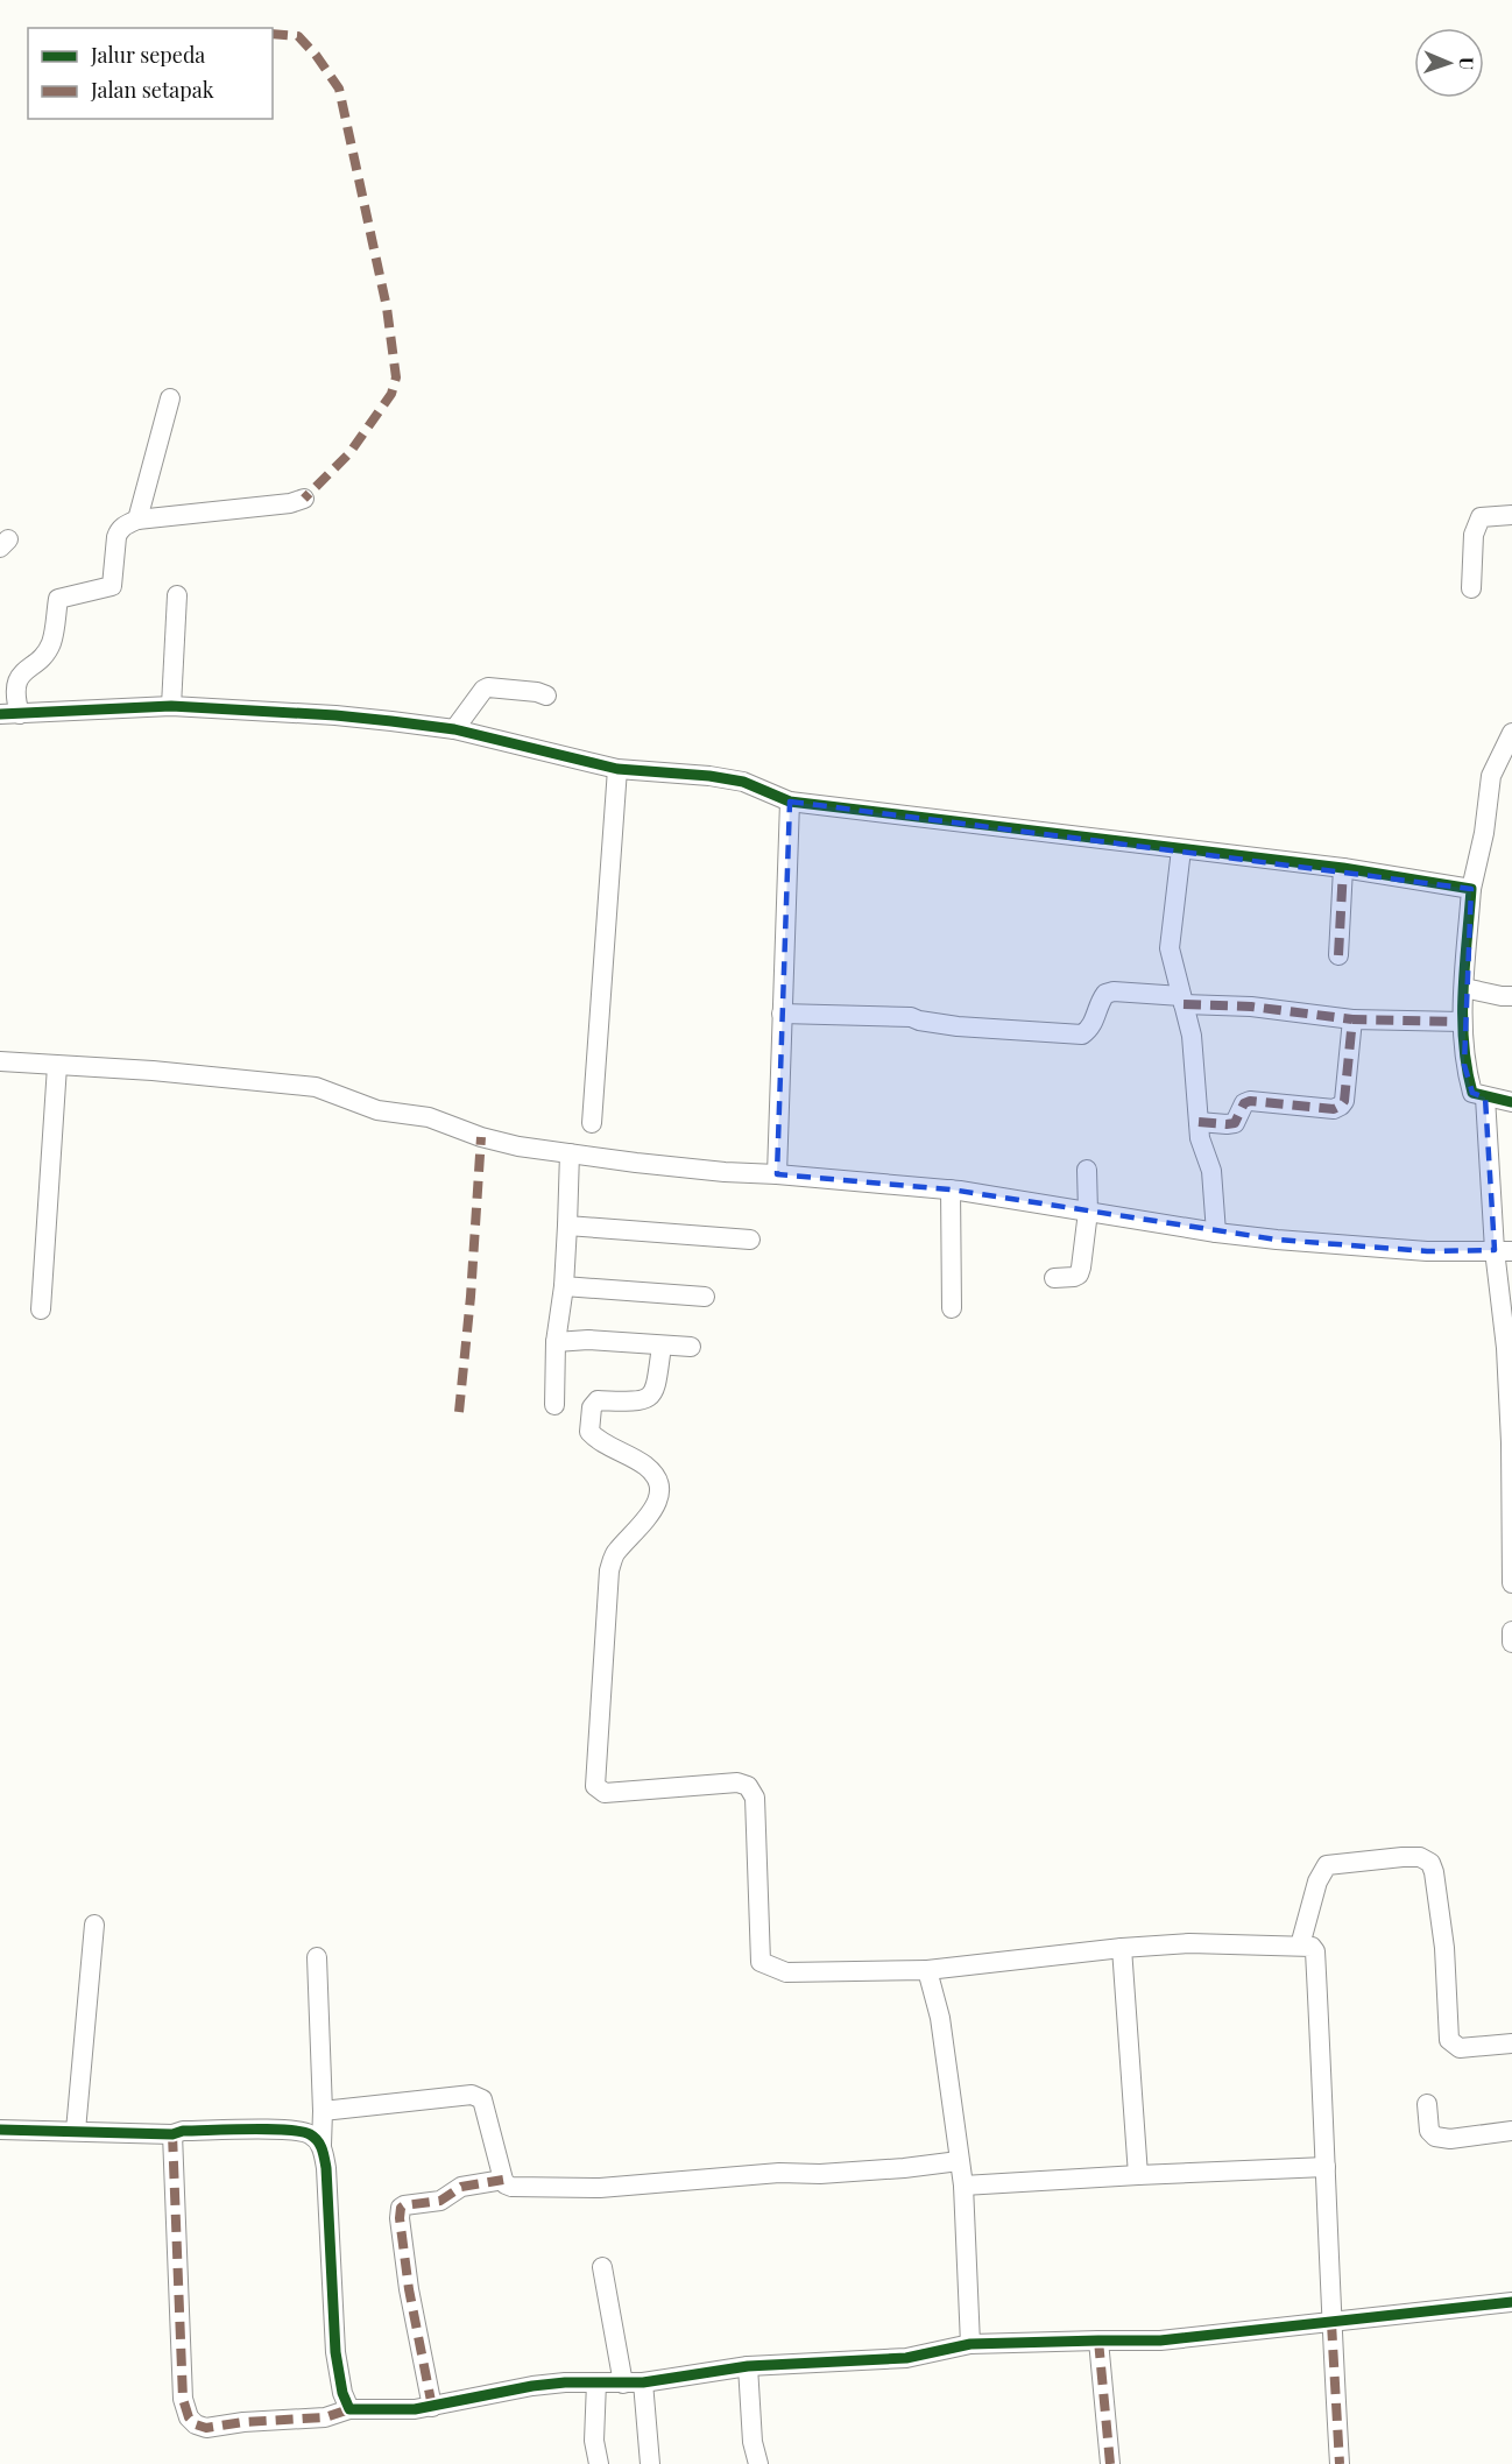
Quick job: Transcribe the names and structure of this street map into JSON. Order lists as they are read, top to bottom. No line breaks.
{"legend":["Jalur sepeda","Jalan setapak"],"north":"right"}
